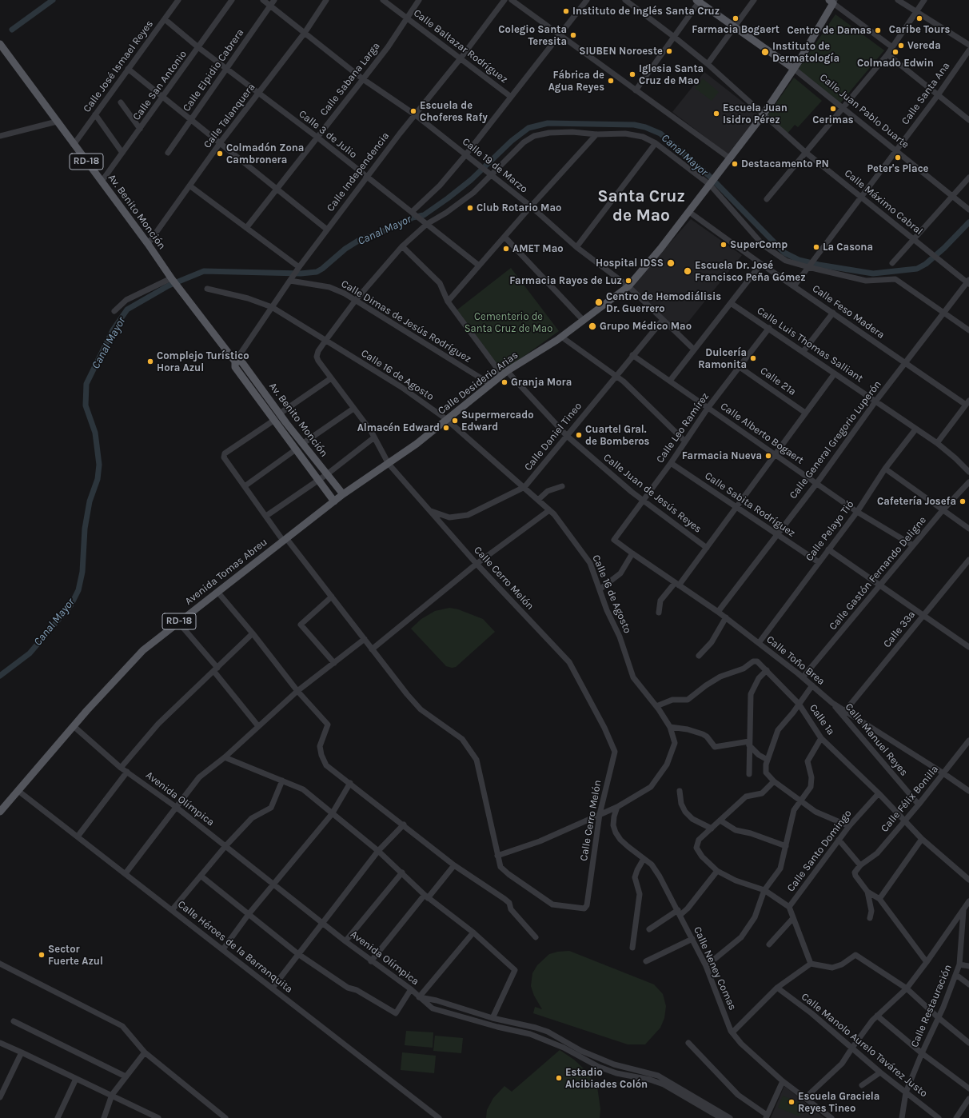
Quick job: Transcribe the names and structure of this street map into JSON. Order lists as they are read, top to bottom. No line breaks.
{"streets":{"main road":["Calle Juan Pablo Duarte","RD-18","Av. Benito Monción","Calle Desiderio Arias","Avenida Tomas Abreu"],"street":["Calle Baltazar Rodríguez","Calle José Ismael Reyes","Calle Elpidio Cabrera","Calle Sabana Larga","Calle San Antonio","Calle Santa Ana","Calle Talanquera","Calle 3 de Julio","Calle 19 de Marzo","Calle Independencia","Calle Máximo Cabral","Calle Feso Madera","Calle Dimas de Jesús Rodríguez","Calle Luis Thomas Salliant","Calle 16 de Agosto","Calle 21ª","Calle Leo Ramírez","Calle Alberto Bogaert","Calle Daniel Tineo","Calle General Gregorio Luperón","Calle Juan de Jesús Reyes","Calle Sabita Rodríguez","Calle Pelayo Tió","Calle Gastón Fernando Deligne","Calle Cerro Melón","Calle 33ª","Calle Toño Brea","Calle 1ª","Calle Manuel Reyes","Avenida Olímpica","Calle Félix Bonilla","Calle Santo Domingo","Calle Héroes de la Barranquita","Calle Neney Comas","Calle Restauración","Calle Manolo Aurelo Tavárez Justo"]},"crossings":[["Calle Baltazar Rodríguez","Calle Sabana Larga"],["Calle Baltazar Rodríguez","Calle Independencia"],["Calle José Ismael Reyes","Calle 3 de Julio"],["Calle José Ismael Reyes","Av. Benito Monción"],["Calle Elpidio Cabrera","Calle 3 de Julio"],["Calle Elpidio Cabrera","Calle 19 de Marzo"],["Calle Sabana Larga","Calle 3 de Julio"],["Calle Sabana Larga","Calle 19 de Marzo"],["Calle San Antonio","Calle 3 de Julio"],["Calle San Antonio","Av. Benito Monción"],["Calle Santa Ana","Calle Juan Pablo Duarte"],["Calle Santa Ana","Calle Máximo Cabral"],["Calle Santa Ana","Calle Feso Madera"],["Calle Juan Pablo Duarte","Calle Desiderio Arias"],["Calle Talanquera","Calle 3 de Julio"],["Calle Talanquera","Calle 19 de Marzo"],["Calle Talanquera","Av. Benito Monción"],["Calle 3 de Julio","Calle Independencia"],["Calle 19 de Marzo","Calle Independencia"],["Calle 19 de Marzo","Calle Desiderio Arias"],["Calle 19 de Marzo","Calle Daniel Tineo"],["Calle Independencia","Av. Benito Monción"],["Calle Independencia","Calle Dimas de Jesús Rodríguez"],["Calle Independencia","Calle 16 de Agosto"],["Calle Máximo Cabral","Calle Desiderio Arias"],["Calle Máximo Cabral","Calle General Gregorio Luperón"],["Av. Benito Monción","Avenida Tomas Abreu"],["Av. Benito Monción","Calle Cerro Melón"],["Calle Feso Madera","Calle Desiderio Arias"],["Calle Feso Madera","Calle General Gregorio Luperón"],["Calle Dimas de Jesús Rodríguez","Calle Desiderio Arias"],["Calle Luis Thomas Salliant","Calle Leo Ramírez"],["Calle Luis Thomas Salliant","Calle General Gregorio Luperón"],["Calle Luis Thomas Salliant","Calle Pelayo Tió"],["Calle 16 de Agosto","Calle Desiderio Arias"],["Calle 16 de Agosto","Calle Daniel Tineo"],["Calle 16 de Agosto","Calle Cerro Melón"],["Calle 16 de Agosto","Calle 1ª"],["Calle 16 de Agosto","Calle Neney Comas"],["Calle 21ª","Calle Leo Ramírez"],["Calle Desiderio Arias","Calle Juan de Jesús Reyes"],["Calle Desiderio Arias","Avenida Tomas Abreu"],["Calle Desiderio Arias","Calle Cerro Melón"],["Calle Leo Ramírez","Calle Alberto Bogaert"],["Calle Leo Ramírez","Calle Juan de Jesús Reyes"],["Calle Leo Ramírez","Calle Sabita Rodríguez"],["Calle Leo Ramírez","Calle Toño Brea"],["Calle Alberto Bogaert","Calle Daniel Tineo"],["Calle Alberto Bogaert","Calle General Gregorio Luperón"],["Calle Alberto Bogaert","Calle Pelayo Tió"],["Calle Alberto Bogaert","Calle Gastón Fernando Deligne"],["Calle Daniel Tineo","Calle Juan de Jesús Reyes"],["Calle Daniel Tineo","Calle Cerro Melón"],["Calle General Gregorio Luperón","Calle Sabita Rodríguez"],["Calle General Gregorio Luperón","Calle Toño Brea"],["Calle Sabita Rodríguez","Calle Pelayo Tió"],["Calle Pelayo Tió","Calle Toño Brea"],["Avenida Tomas Abreu","Calle Cerro Melón"],["Avenida Tomas Abreu","Avenida Olímpica"],["Avenida Tomas Abreu","Calle Héroes de la Barranquita"],["Calle Gastón Fernando Deligne","Calle Toño Brea"],["Calle 33ª","Calle Toño Brea"],["Calle Toño Brea","Calle Manuel Reyes"],["Calle Toño Brea","Calle Félix Bonilla"],["Calle 1ª","Calle Félix Bonilla"],["Calle 1ª","Calle Santo Domingo"],["Calle Manuel Reyes","Calle Félix Bonilla"],["Calle Restauración","Calle Manolo Aurelo Tavárez Justo"]],"districts":["Santa Cruz de Mao"],"water":["Canal Mayor"],"parks":["Cementerio de Santa Cruz de Mao"],"places":["Instituto de Inglés Santa Cruz","Farmacia Bogaert","Caribe Tours","Centro de Damas","Colegio Santa Teresita","Vereda","SIUBEN Noroeste","Instituto de Dermatología","Colmado Edwin","Iglesia Santa Cruz de Mao","Fábrica de Agua Reyes","Cerimas","Escuela de Choferes Rafy","Escuela Juan Isidro Pérez","Colmadón Zona Cambronera","Peter's Place","Destacamento PN","Club Rotario Mao","SuperComp","La Casona","AMET Mao","Hospital IDSS","Escuela Dr. José Francisco Peña Gómez","Farmacia Rayos de Luz","Centro de Hemodiálisis Dr. Guerrero","Grupo Médico Mao","Dulcería Ramonita","Complejo Turístico Hora Azul","Granja Mora","Supermercado Edward","Almacén Edward","Cuartel Gral. de Bomberos","Farmacia Nueva","Cafetería Josefa","Sector Fuerte Azul","Estadio Alcibiades Colón","Escuela Graciela Reyes Tineo"]}
